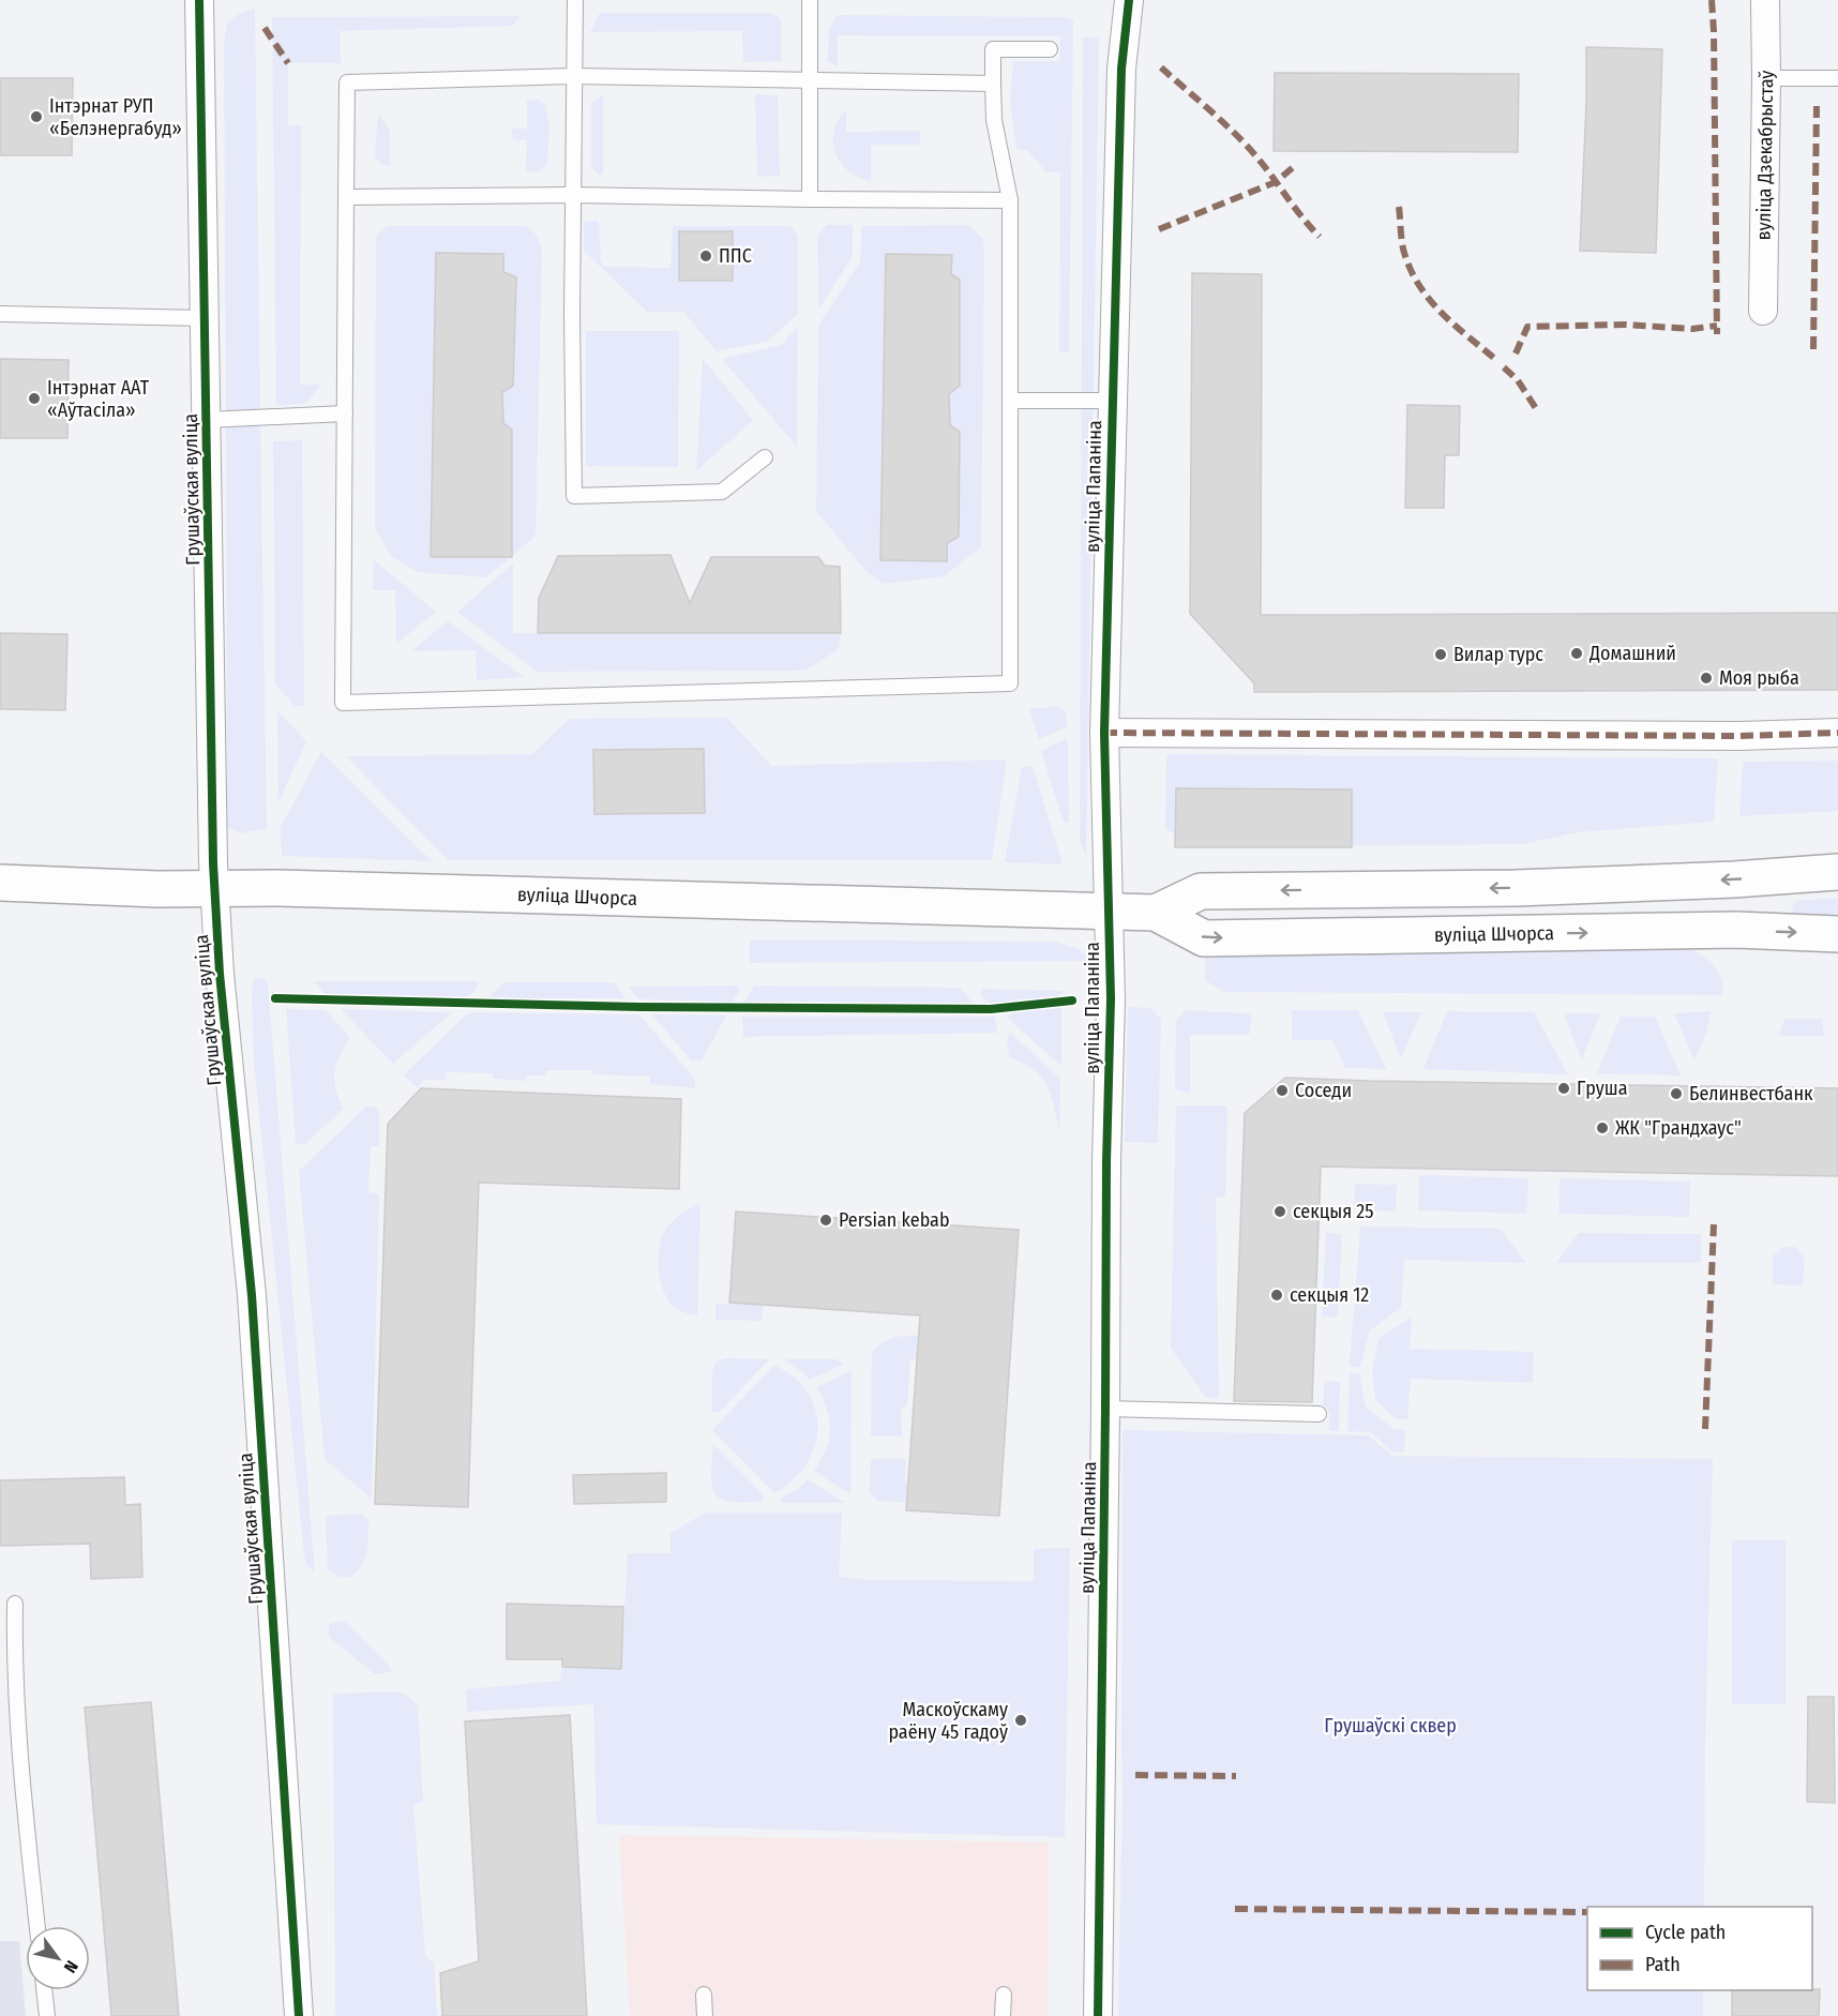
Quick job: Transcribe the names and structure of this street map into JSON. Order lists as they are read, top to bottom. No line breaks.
{"streets":{"main road":["вуліца Шчорса"],"street":["вуліца Дзекабрыстаў","вуліца Папаніна","Грушаўская вуліца"]},"crossings":[["вуліца Папаніна","вуліца Шчорса"],["Грушаўская вуліца","вуліца Шчорса"]],"parks":["Грушаўскі сквер"],"places":["Інтэрнат РУП «Белэнергабуд»","ППС","Інтэрнат ААТ «Аўтасіла»","Домашний","Вилар турс","Моя рыба","Груша","Соседи","Белинвестбанк","ЖК \"Грандхаус\"","секцыя 25","Persian kebab","секцыя 12","Маскоўскаму раёну 45 гадоў"],"legend":["Cycle path","Path"],"north":"bottom right"}
